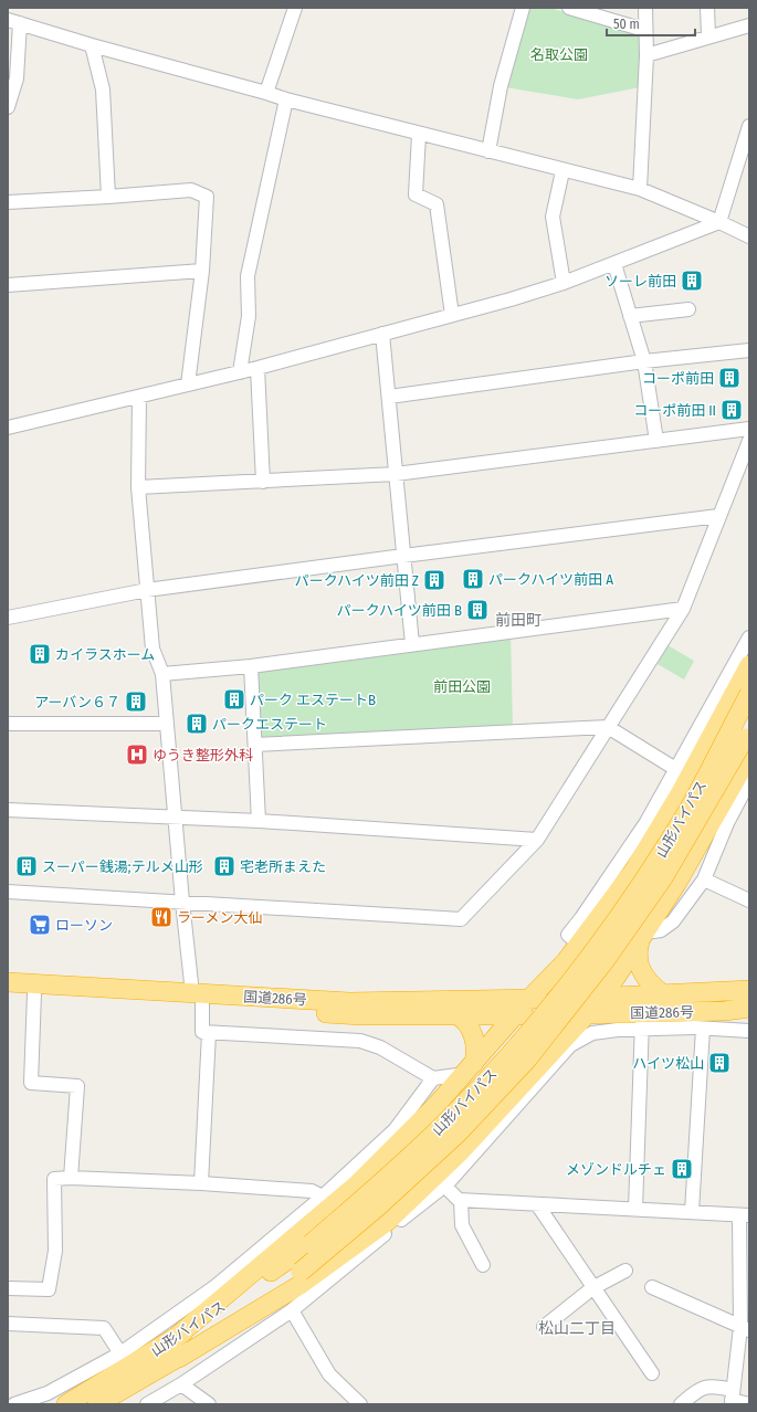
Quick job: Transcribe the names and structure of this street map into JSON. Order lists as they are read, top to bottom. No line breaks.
{"streets":{"highway":["山形バイパス","国道286号"]},"districts":["前田町","松山二丁目"],"parks":["名取公園","前田公園"],"places":{"building":["ソーレ前田","コーポ前田","コーポ前田 II","パークハイツ前田 A","パークハイツ前田 Z","パークハイツ前田 B","カイラスホーム","パーク エステートB","アーバン６７","パークエステート","スーパー銭湯;テルメ山形","宅老所まえた","ハイツ松山","メゾンドルチェ"],"hospital":["ゆうき整形外科"],"restaurant":["ラーメン大仙"],"supermarket":["ローソン"]},"scale_bar":"50 m"}
